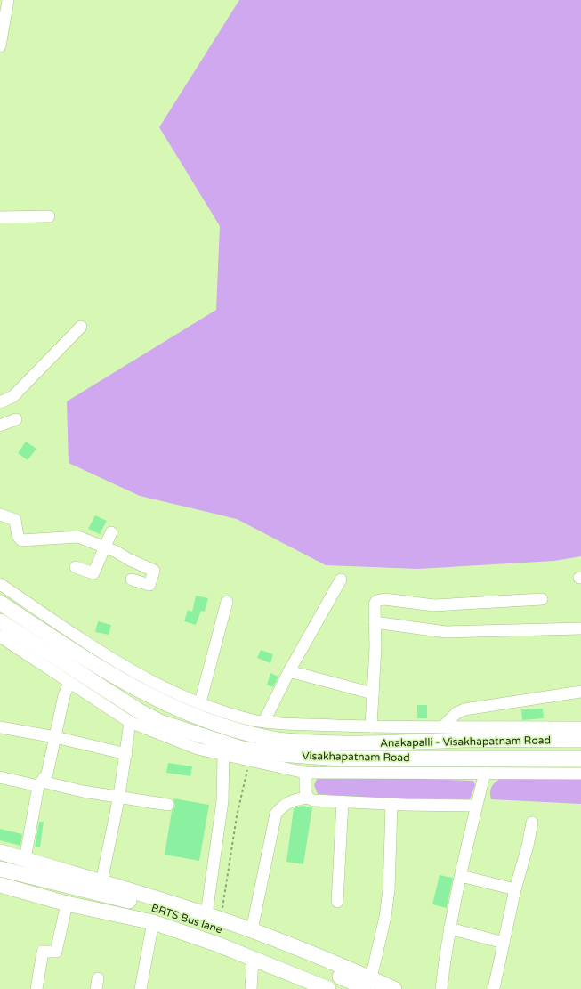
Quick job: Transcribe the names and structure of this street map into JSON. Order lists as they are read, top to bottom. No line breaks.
{"streets":{"main road":["Anakapalli - Visakhapatnam Road","Visakhapatnam Road","BRTS Bus lane"]}}
